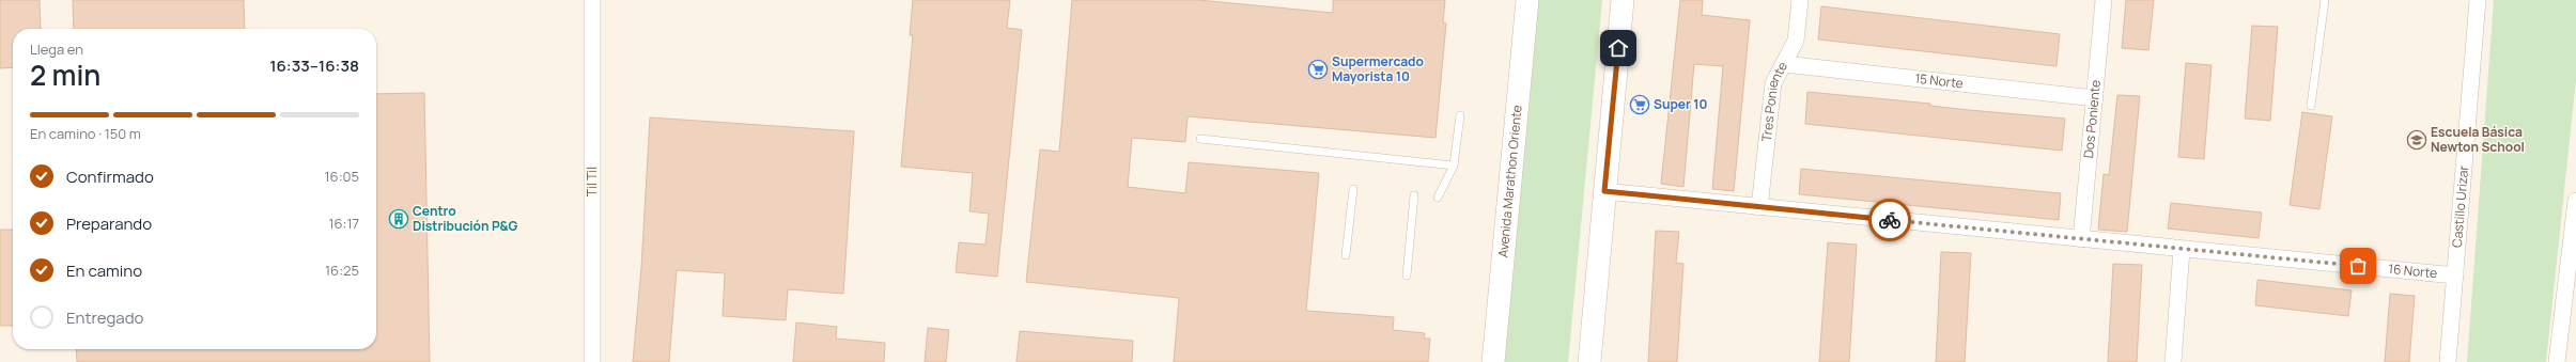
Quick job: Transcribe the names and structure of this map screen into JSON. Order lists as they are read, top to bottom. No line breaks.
{"streets":{"main road":["Avenida Marathon Oriente"],"street":["15 Norte","Tres Poniente","Dos Poniente","Til Til","Castillo Urizar","16 Norte"]},"crossings":[["15 Norte","Tres Poniente"],["15 Norte","Dos Poniente"],["Tres Poniente","16 Norte"],["Dos Poniente","16 Norte"],["Castillo Urizar","16 Norte"]],"places":{"supermarket":["Supermercado Mayorista 10","Super 10"],"school or university":["Escuela Básica Newton School"],"building":["Centro Distribución P&G"]},"page":{"heading":["2 min","Llega en","16:33–16:38"],"bar":"En camino · 150 m","list":[["Confirmado","16:05"],["Preparando","16:17"],["En camino","16:25"],"Entregado"]}}
